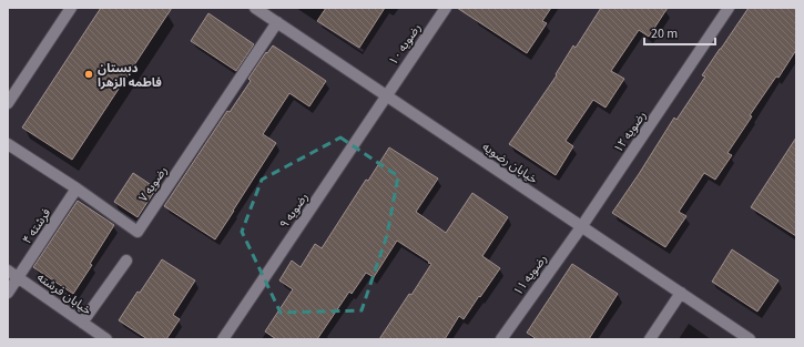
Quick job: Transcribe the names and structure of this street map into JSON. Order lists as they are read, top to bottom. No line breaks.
{"streets":{"street":["رضویه ۱۰","رضویه ۱۲","خیابان رضویه","رضویه ۷","رضویه ۹","فرشته ۴","رضویه ۱۱","خیابان فرشته"]},"crossings":[["رضویه ۱۰","خیابان رضویه"],["رضویه ۱۰","رضویه ۹"],["رضویه ۱۲","خیابان رضویه"],["رضویه ۱۲","رضویه ۱۱"],["خیابان رضویه","رضویه ۷"],["خیابان رضویه","رضویه ۹"],["خیابان رضویه","رضویه ۱۱"],["رضویه ۷","فرشته ۴"],["فرشته ۴","خیابان فرشته"]],"places":["دبستان فاطمه الزهرا"],"scale_bar":"20 m"}
